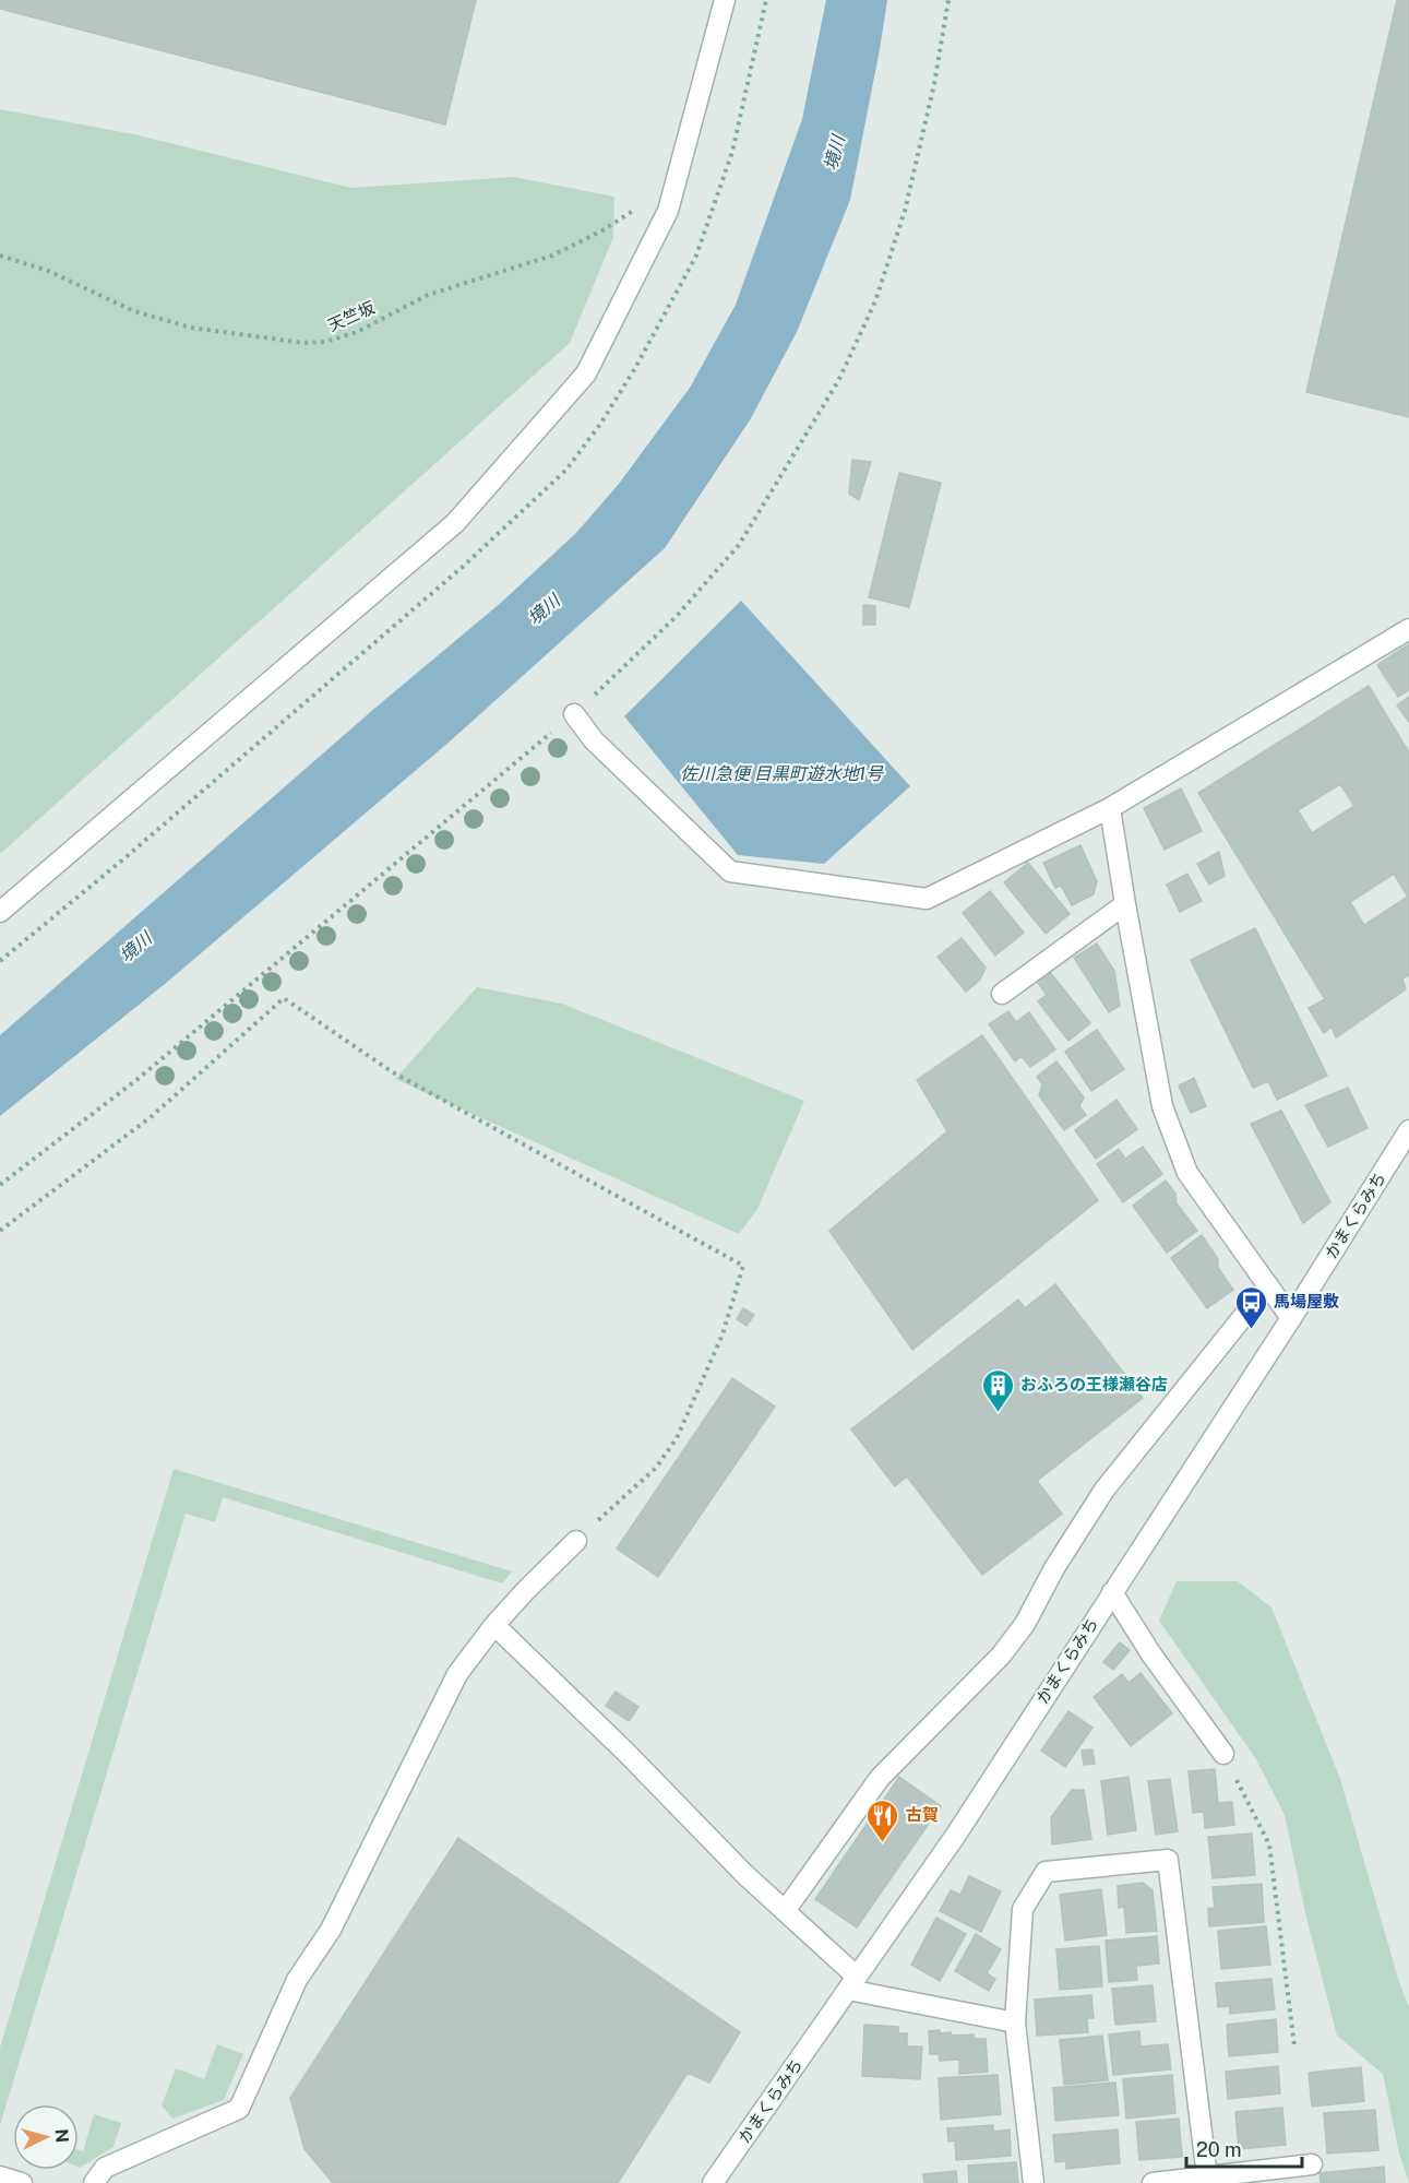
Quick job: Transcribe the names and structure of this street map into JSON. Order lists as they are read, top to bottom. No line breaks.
{"streets":{"street":["かまくらみち"],"path":["天竺坂"]},"water":["境川","佐川急便 目黒町遊水地1号"],"places":{"bus stop":["馬場屋敷"],"building":["おふろの王様瀬谷店"],"restaurant":["古賀"]},"scale_bar":"20 m","north":"right"}
